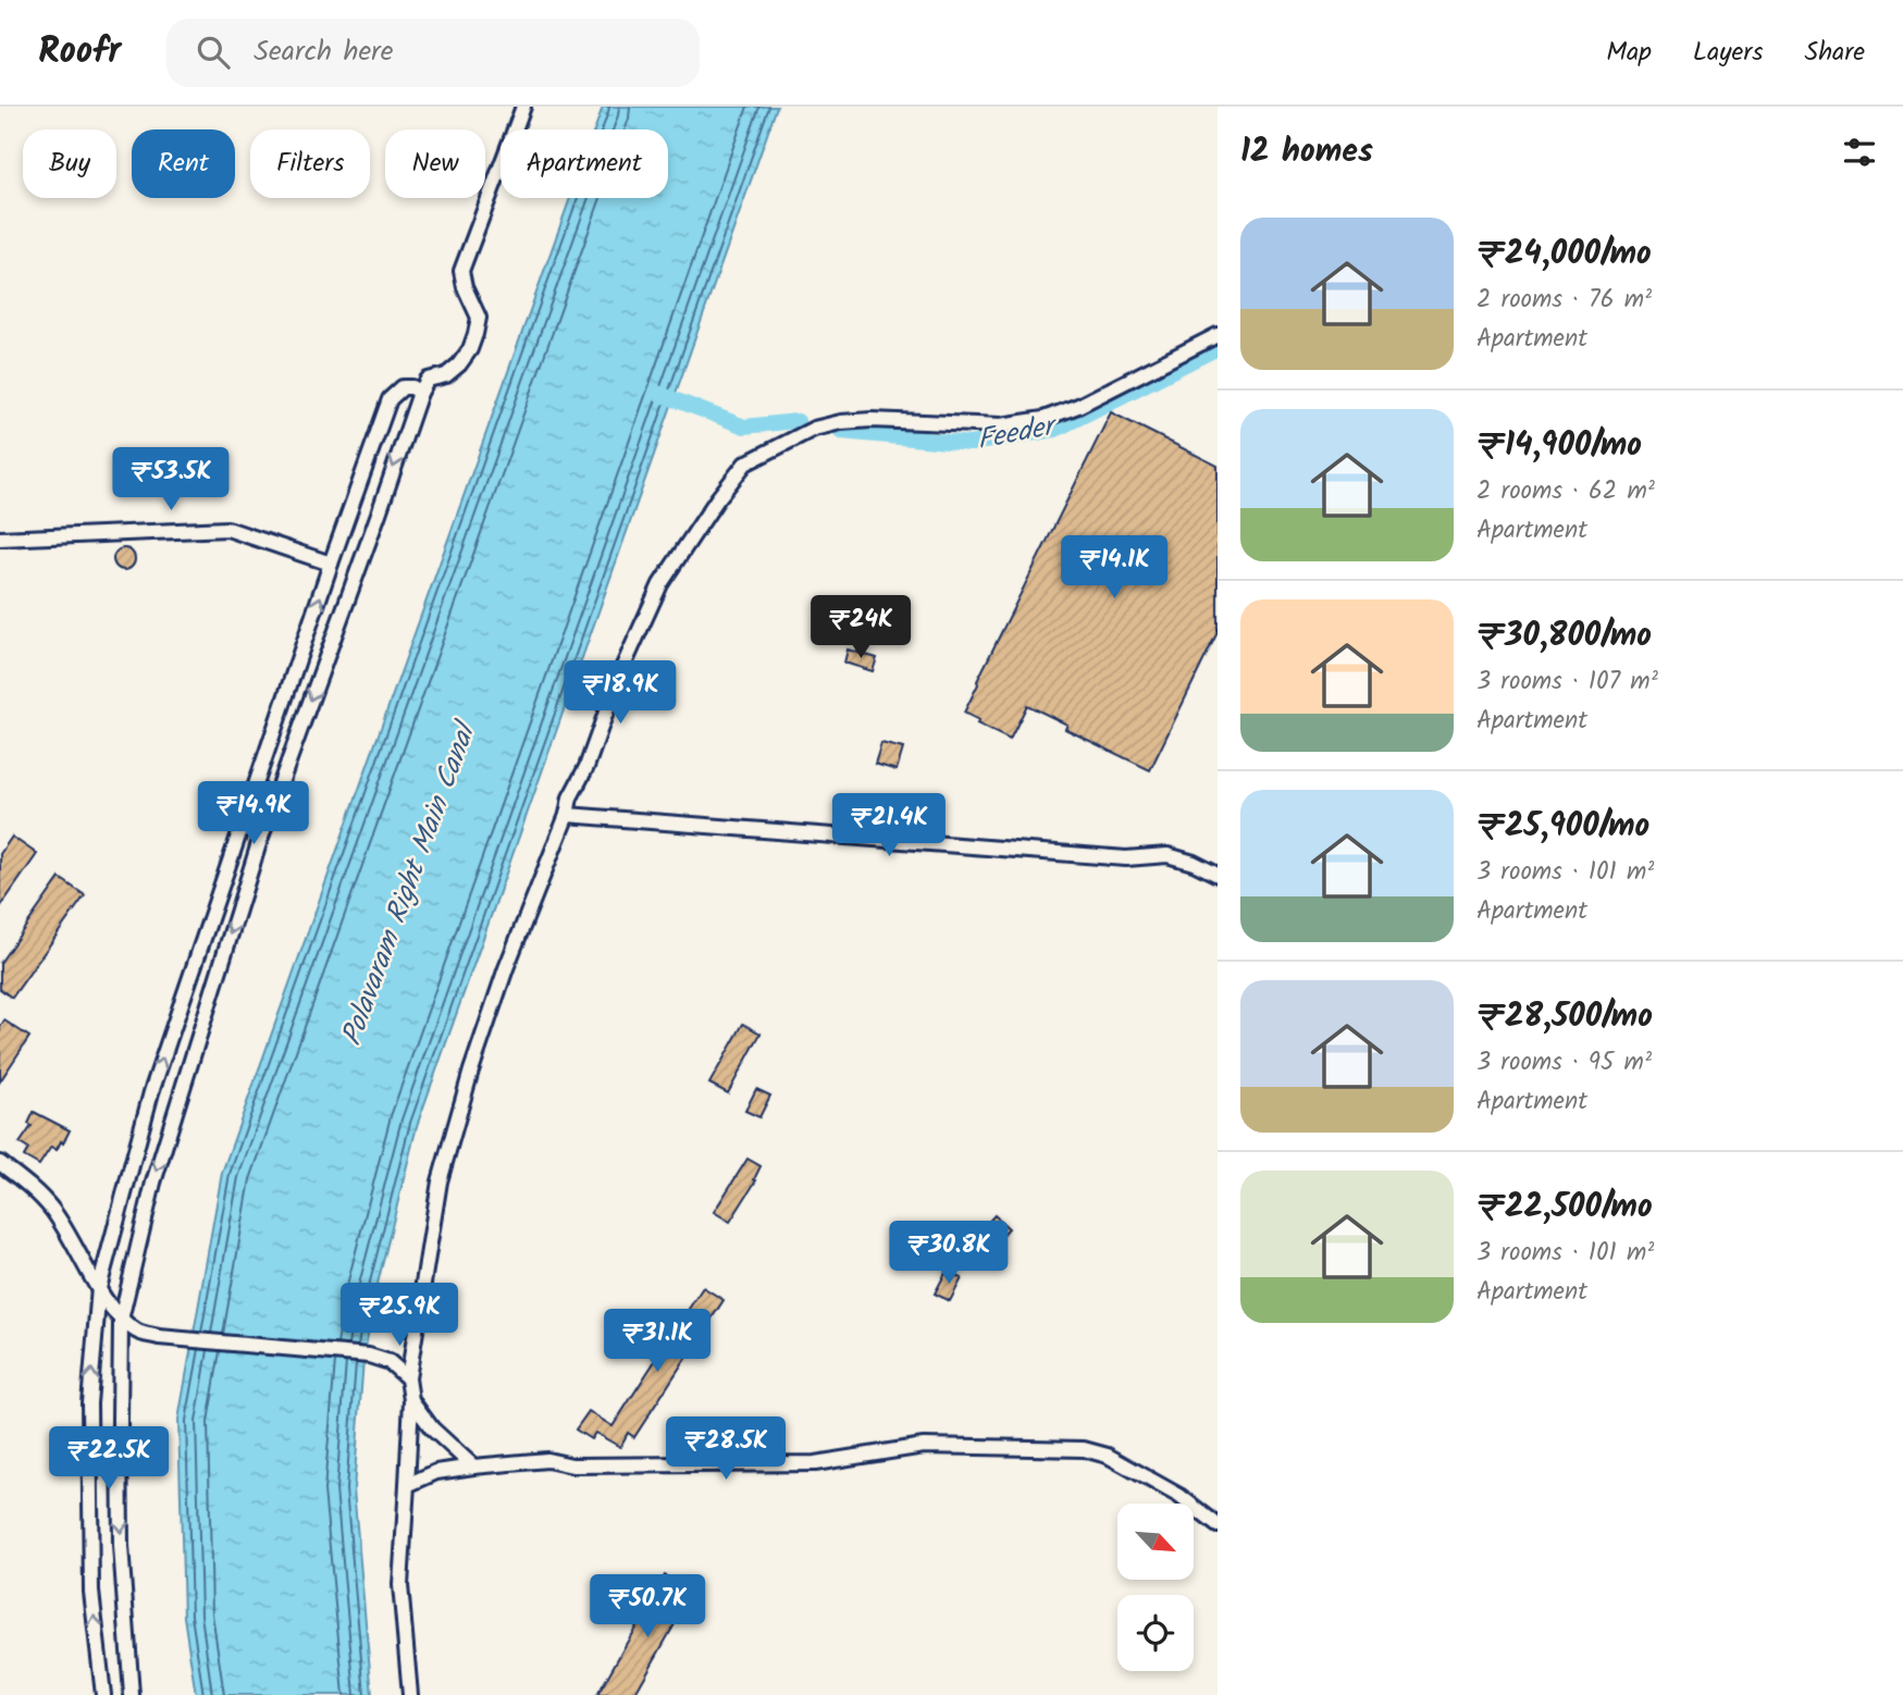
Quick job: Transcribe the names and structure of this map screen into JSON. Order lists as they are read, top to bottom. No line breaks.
{"water":["Feeder","Polavaram Right Main Canal"],"north":"bottom right","page":{"header":"Roofr","search":"Search here","nav":["Map","Layers","Share"],"heading":"12 homes","chip":["Buy","Rent","Filters","New","Apartment"],"list":[{"name":"₹24,000/mo","note":"2 rooms · 76 m² · Apartment"},{"name":"₹14,900/mo","note":"2 rooms · 62 m² · Apartment"},{"name":"₹30,800/mo","note":"3 rooms · 107 m² · Apartment"},{"name":"₹25,900/mo","note":"3 rooms · 101 m² · Apartment"},{"name":"₹28,500/mo","note":"3 rooms · 95 m² · Apartment"},{"name":"₹22,500/mo","note":"3 rooms · 101 m² · Apartment"}],"price":["₹53.5K","₹14.1K","₹24K","₹18.9K","₹14.9K","₹21.4K","₹30.8K","₹25.9K","₹31.1K","₹28.5K","₹22.5K","₹50.7K"]}}
